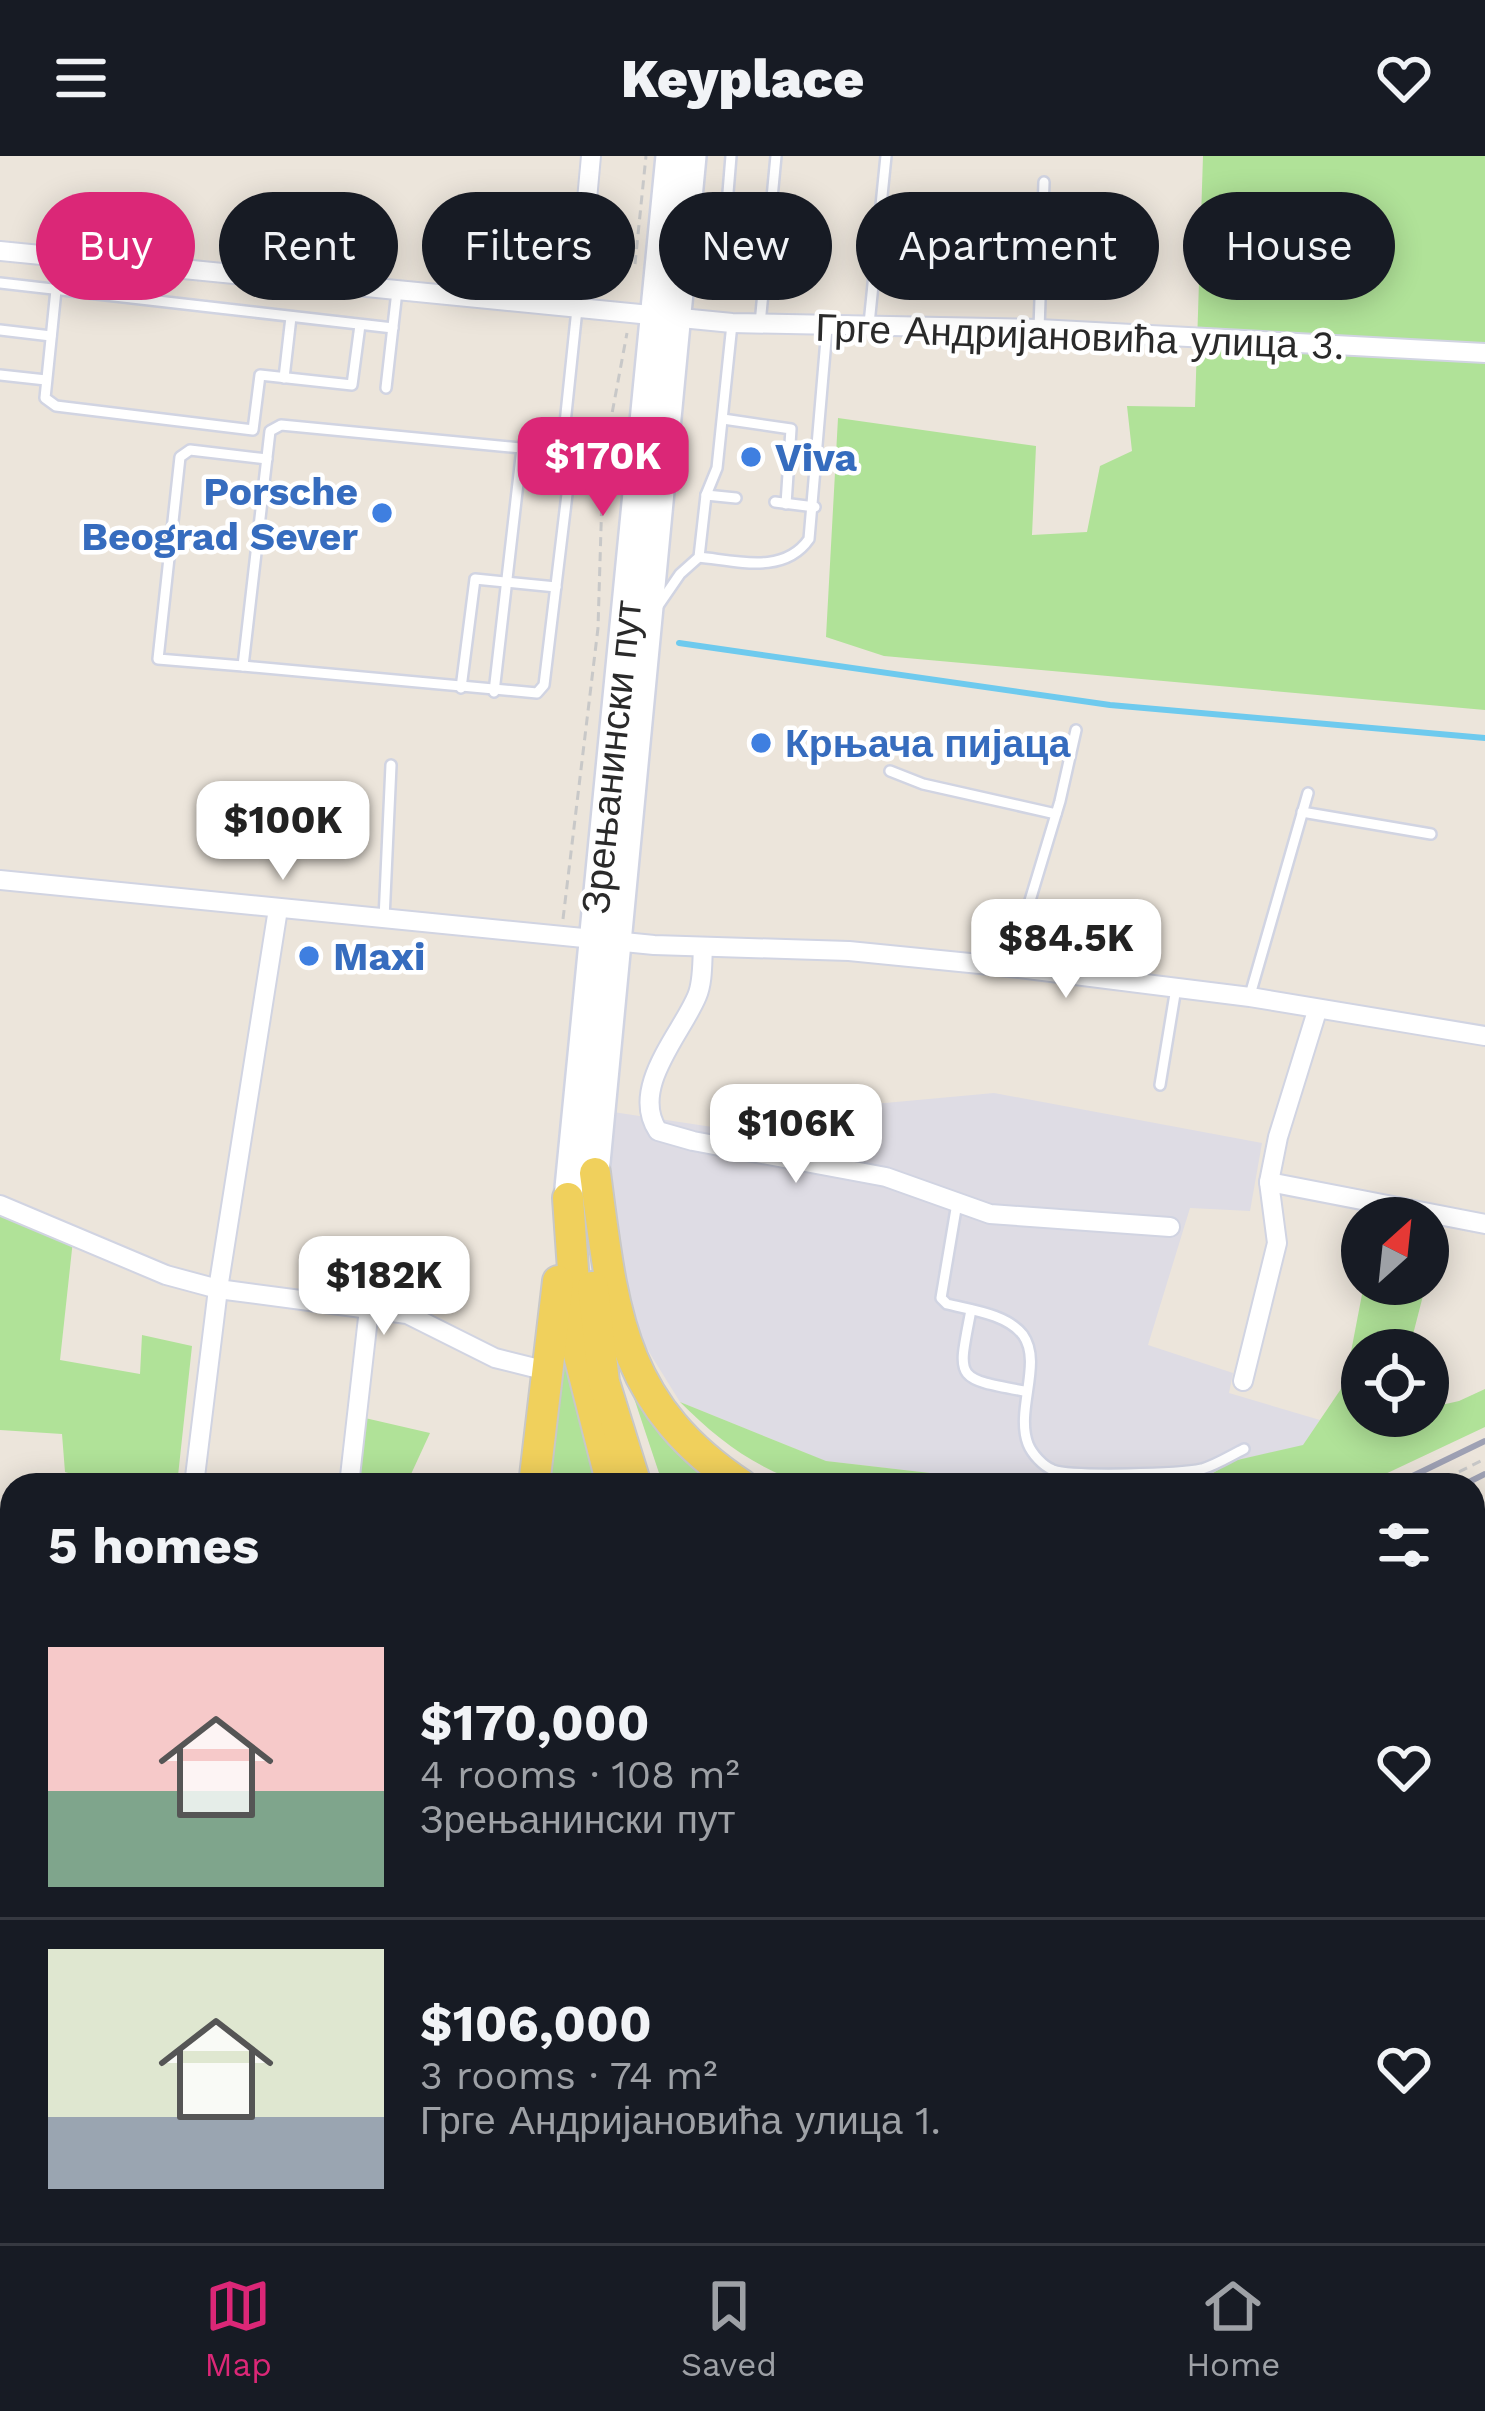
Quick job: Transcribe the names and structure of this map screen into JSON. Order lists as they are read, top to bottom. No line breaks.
{"streets":{"main road":["Зрењанински пут"],"street":["Грге Андријановића улица 3."]},"crossings":[["Грге Андријановића улица 3.","Зрењанински пут"]],"places":["Viva","Porsche Beograd Sever","Крњача пијаца","Maxi"],"north":"top right","page":{"header":"Keyplace","chip":["Buy","Rent","Filters","New","Apartment","House"],"price":["$170K","$100K","$84.5K","$106K","$182K"],"heading":"5 homes","list":[{"name":"$170,000","note":"4 rooms · 108 m² · Зрењанински пут"},{"name":"$106,000","note":"3 rooms · 74 m² · Грге Андријановића улица 1."}],"tabs":["Map","Saved","Home"]}}
